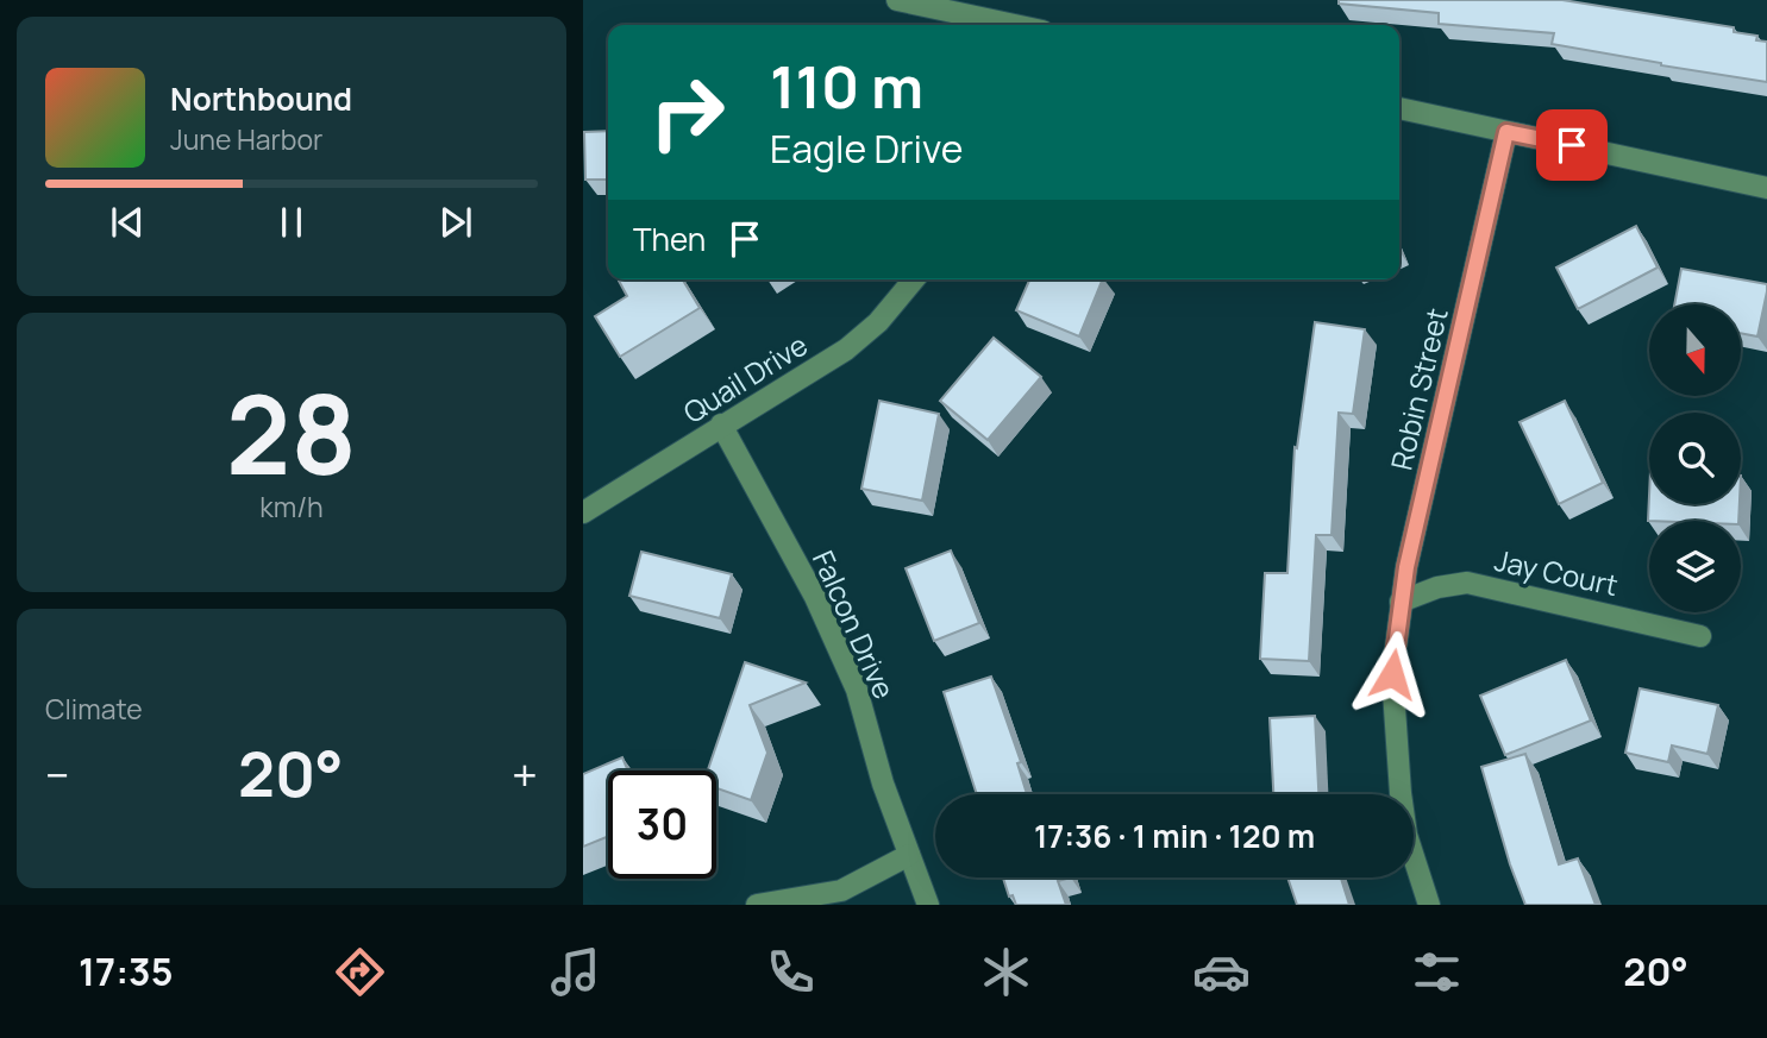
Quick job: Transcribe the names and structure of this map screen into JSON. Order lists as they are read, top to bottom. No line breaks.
{"streets":{"street":["Quail Drive","Robin Street","Jay Court","Falcon Drive"]},"crossings":[["Quail Drive","Falcon Drive"],["Robin Street","Jay Court"]],"north":"bottom","page":{"turn":["110 m","Eagle Drive"],"song":["Northbound","June Harbor"],"then":"Then","tile":[["28","km/h"],"Climate"],"heat":["−","20°","+"],"limit":"30","trip":"17:36 · 1 min · 120 m","tabs":["17:35","20°"]}}
